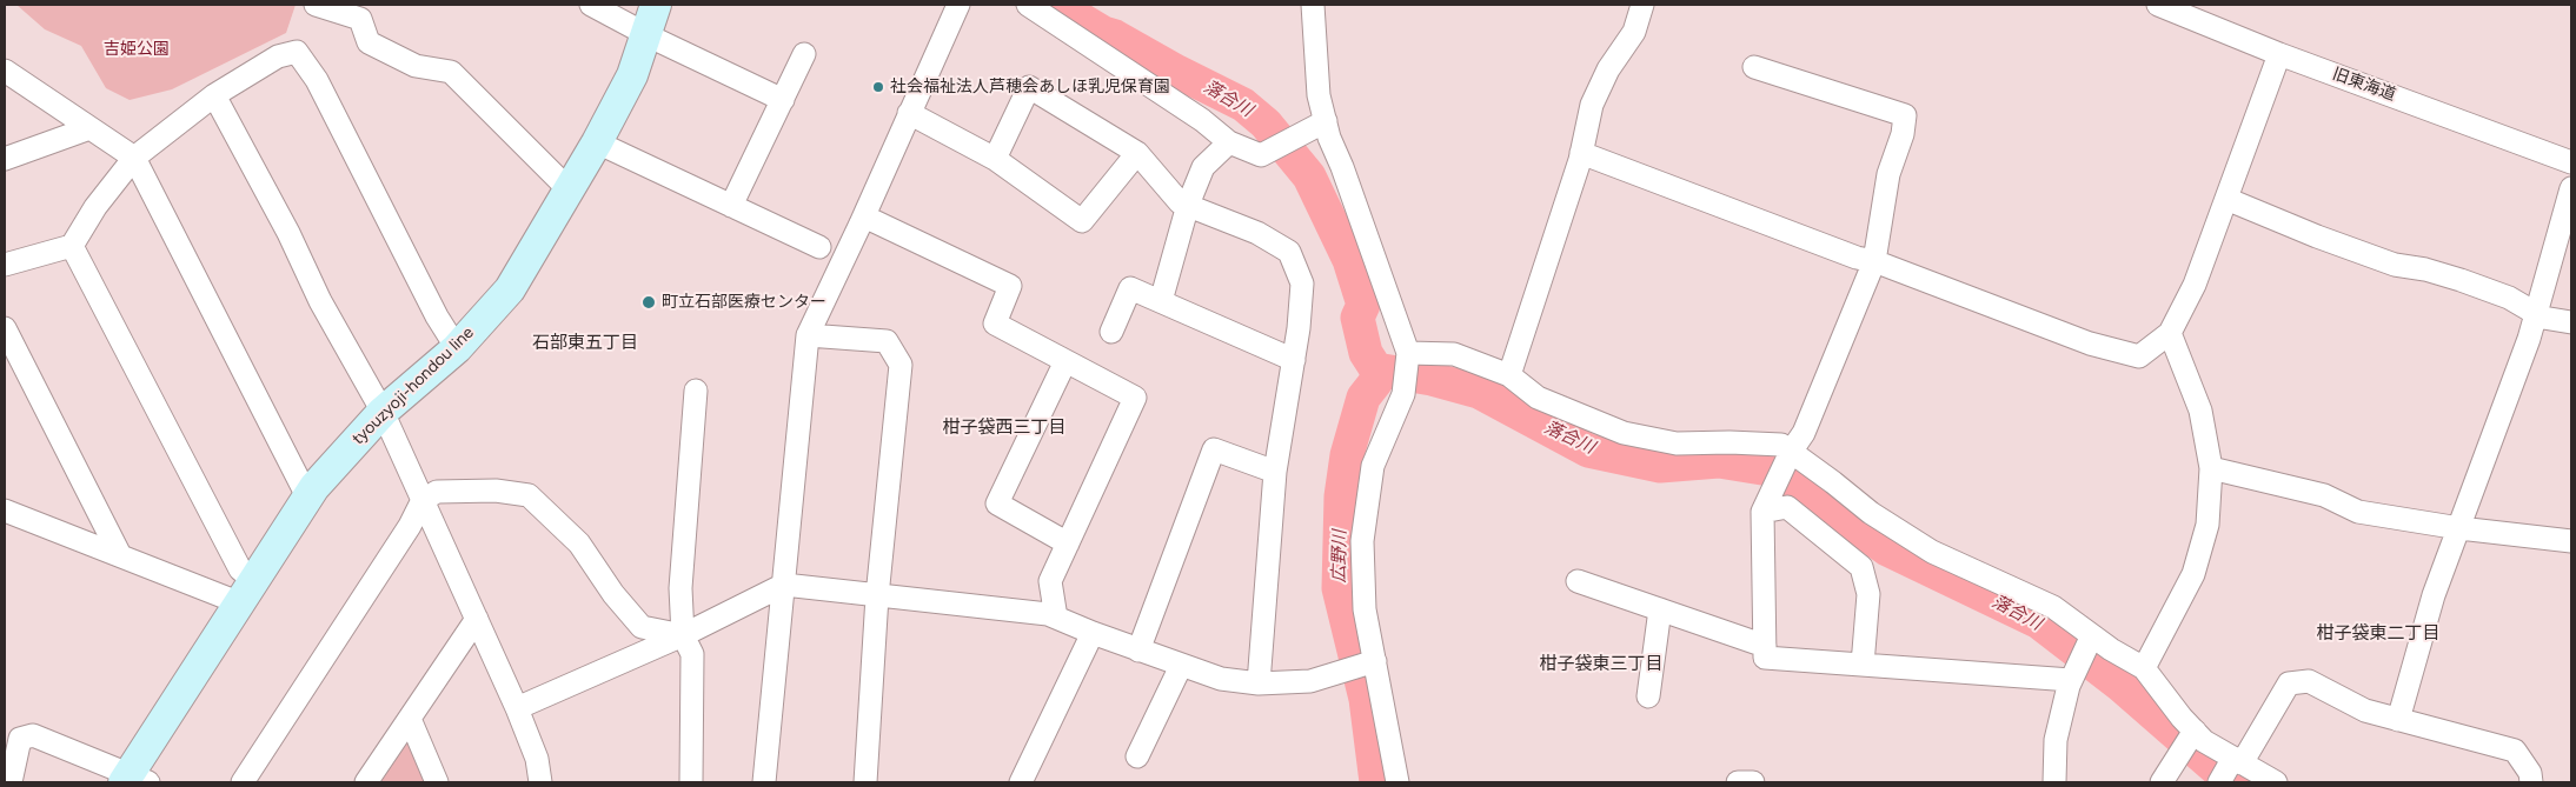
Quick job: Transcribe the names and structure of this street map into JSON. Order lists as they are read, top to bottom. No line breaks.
{"streets":{"main road":["tyouzyoji-hondou line"],"street":["旧東海道"]},"districts":["石部東五丁目","柑子袋西三丁目","柑子袋東二丁目","柑子袋東三丁目"],"water":["落合川","広野川"],"parks":["吉姫公園"],"places":["社会福祉法人芦穂会あしほ乳児保育園","町立石部医療センター"]}
